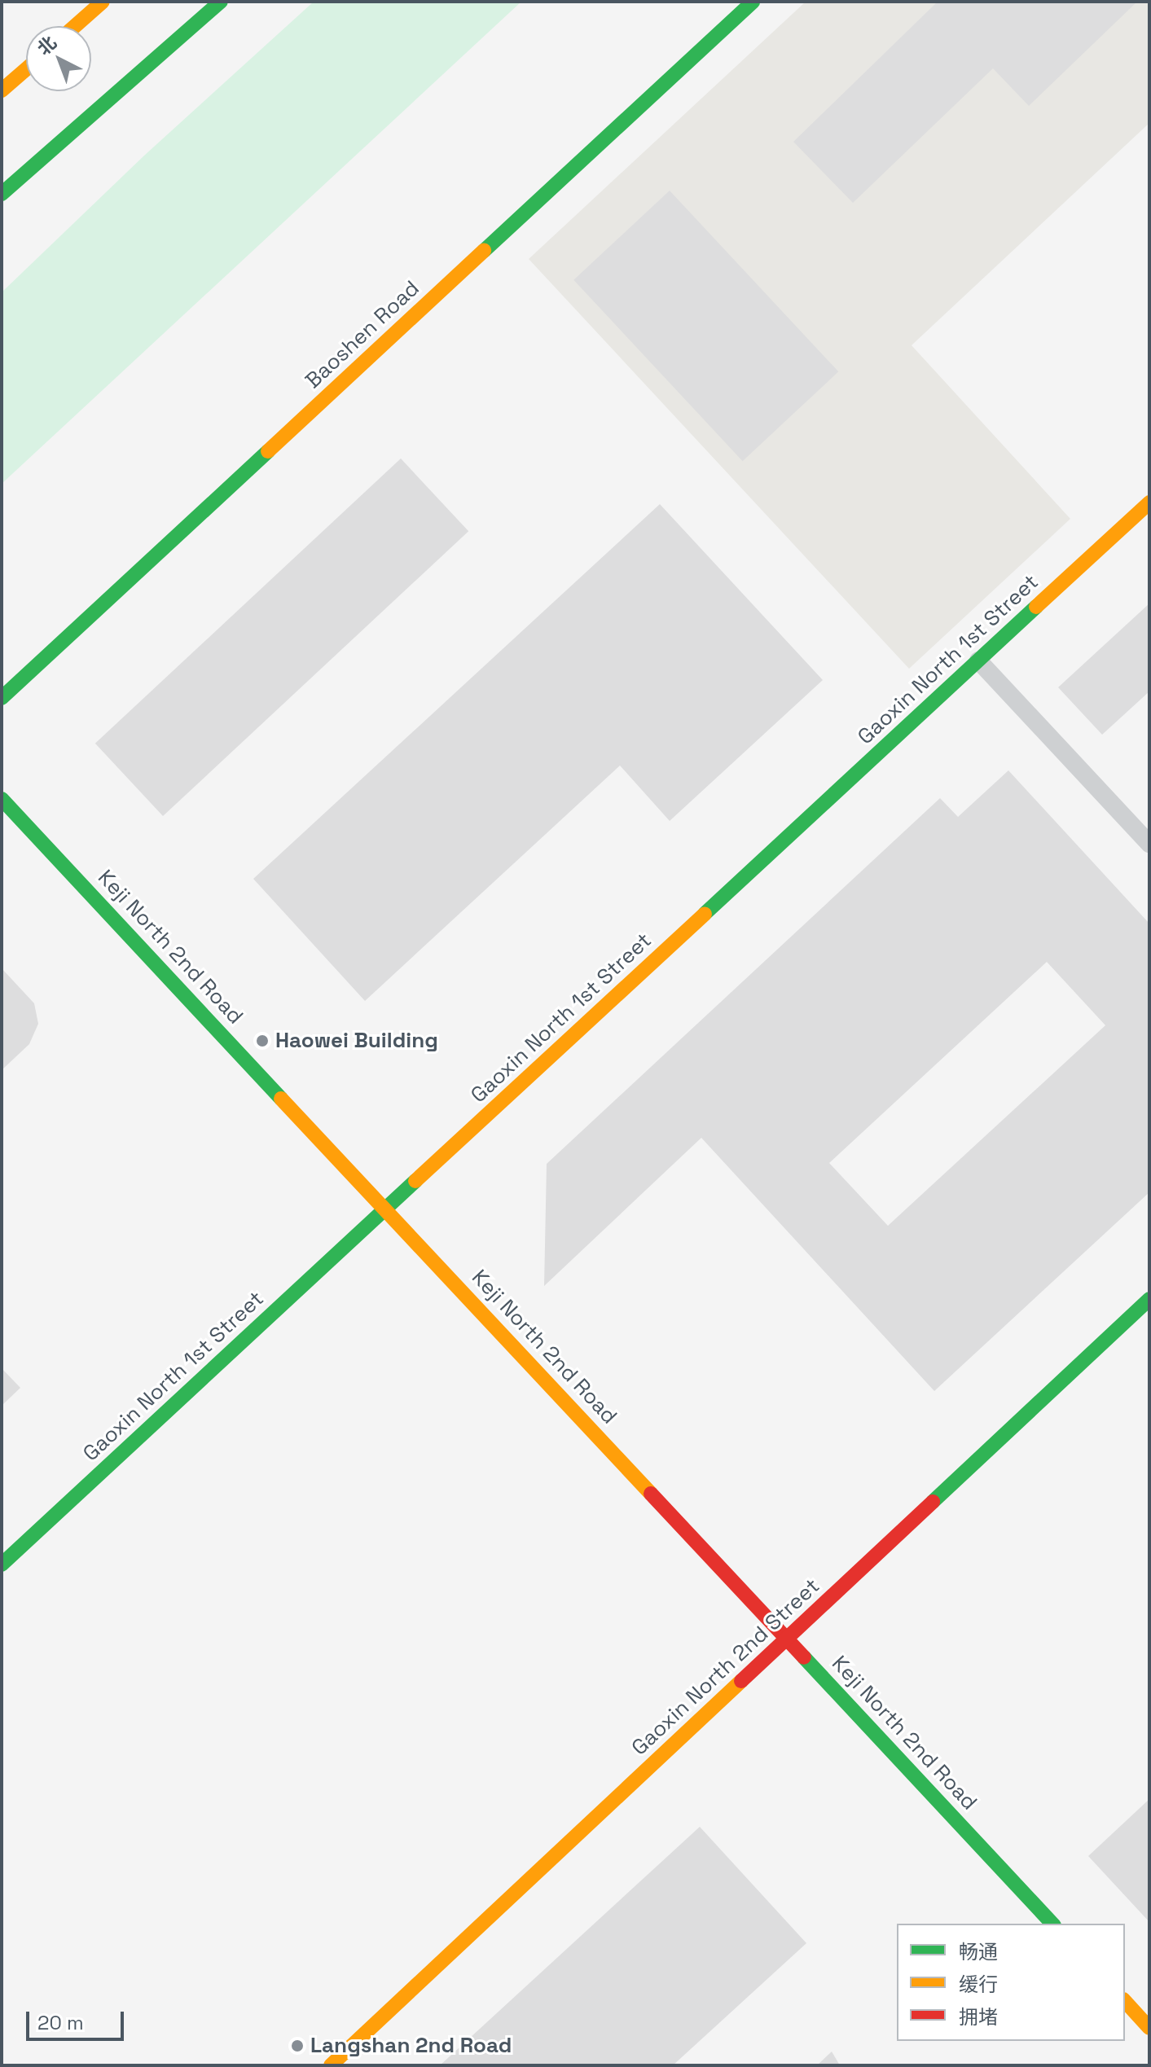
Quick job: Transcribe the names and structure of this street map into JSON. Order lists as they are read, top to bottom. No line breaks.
{"streets":{"main road":["Baoshen Road","Gaoxin North 1st Street","Keji North 2nd Road","Gaoxin North 2nd Street"]},"crossings":[["Gaoxin North 1st Street","Keji North 2nd Road"],["Keji North 2nd Road","Gaoxin North 2nd Street"]],"places":["Haowei Building","Langshan 2nd Road"],"legend":["畅通","缓行","拥堵"],"scale_bar":"20 m","north":"top left"}
